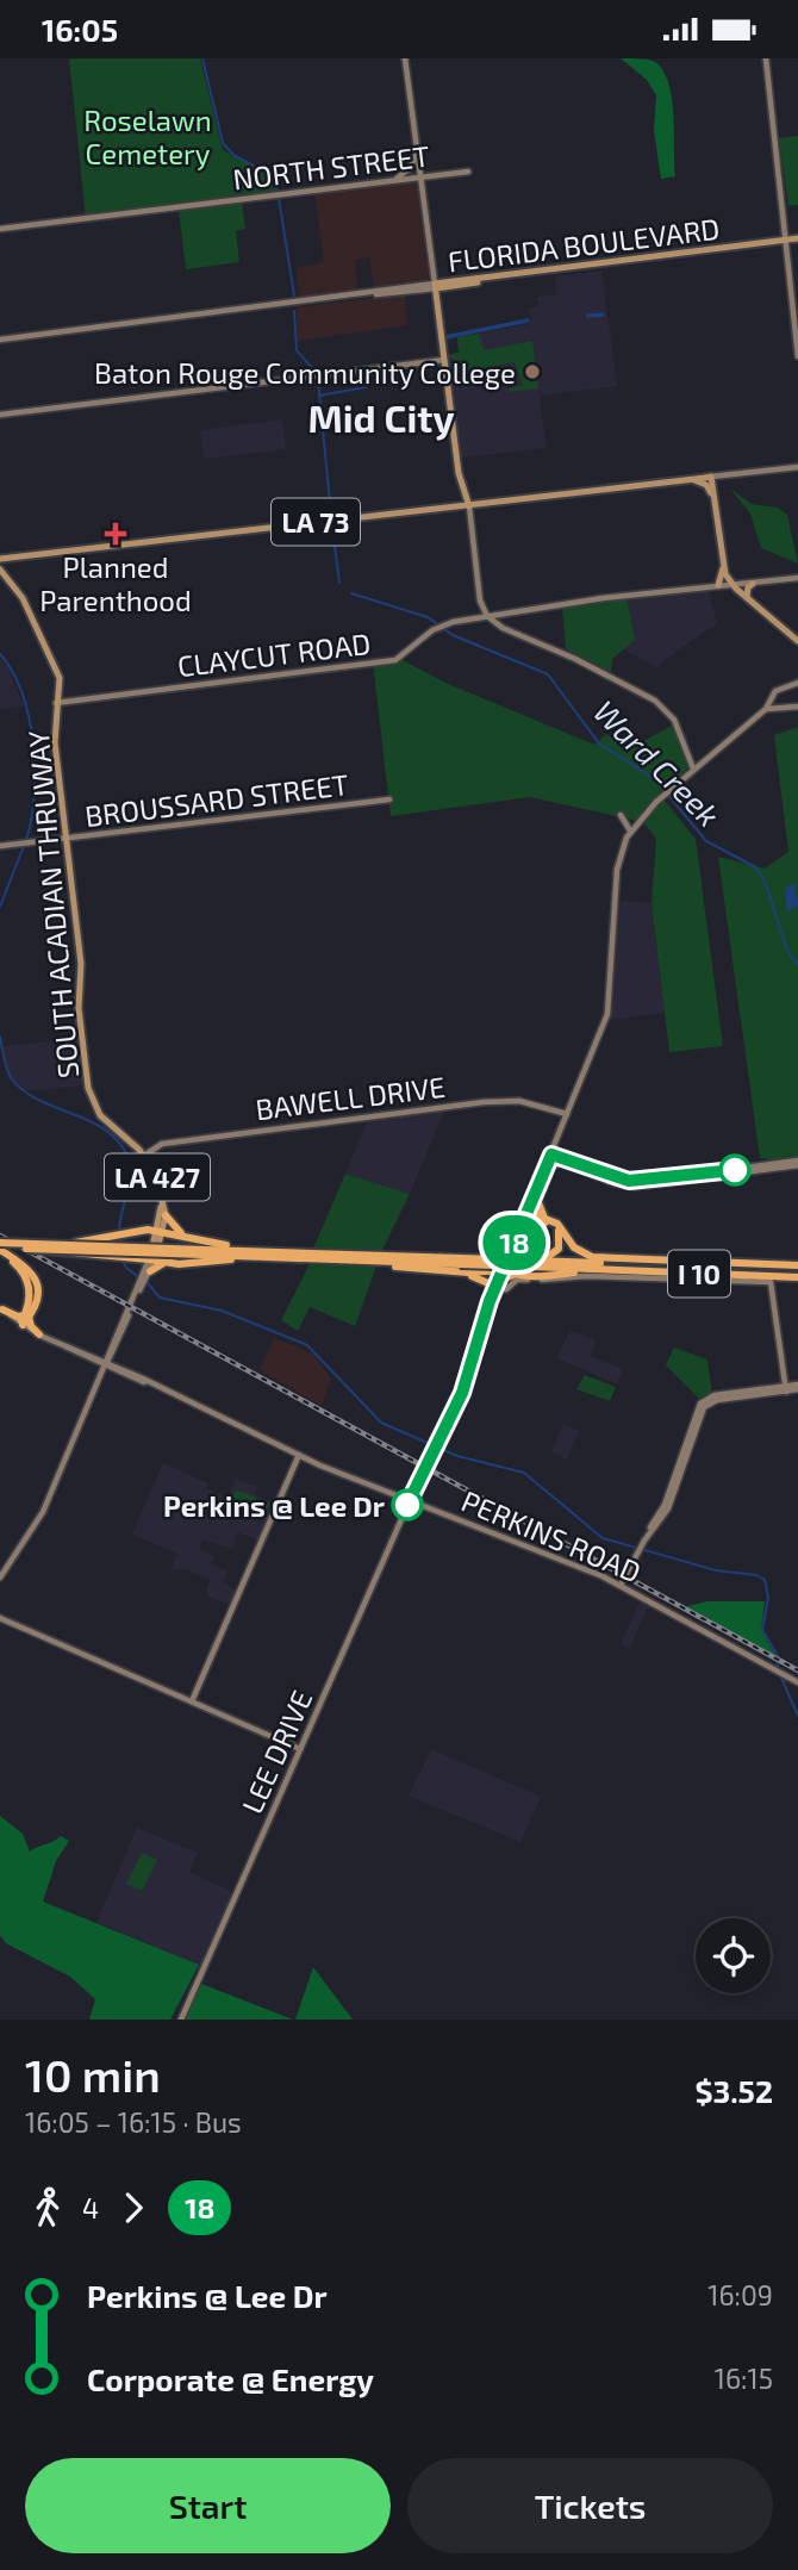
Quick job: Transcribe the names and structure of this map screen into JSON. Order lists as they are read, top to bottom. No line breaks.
{"streets":{"highway":["I 10"],"main road":["FLORIDA BOULEVARD","LA 73","SOUTH ACADIAN THRUWAY","LA 427"],"street":["NORTH STREET","CLAYCUT ROAD","BROUSSARD STREET","BAWELL DRIVE","PERKINS ROAD","LEE DRIVE"]},"crossings":[["LA 73","SOUTH ACADIAN THRUWAY"],["CLAYCUT ROAD","SOUTH ACADIAN THRUWAY"],["BROUSSARD STREET","SOUTH ACADIAN THRUWAY"],["SOUTH ACADIAN THRUWAY","BAWELL DRIVE"],["SOUTH ACADIAN THRUWAY","PERKINS ROAD"],["BAWELL DRIVE","LEE DRIVE"],["PERKINS ROAD","LEE DRIVE"]],"districts":["Mid City"],"water":["Ward Creek"],"parks":["Roselawn Cemetery"],"places":{"other":["Baton Rouge Community College","Perkins @ Lee Dr"],"health":["Planned Parenthood"]},"lines":["bus line 18"],"page":{"status":"16:05","on_map":"18","heading":["10 min","16:05 – 16:15 · Bus","$3.52"],"legs":["4","18"],"list":[{"name":"Perkins @ Lee Dr","value":"16:09"},{"name":"Corporate @ Energy","value":"16:15"}],"buttons":["Start","Tickets"]}}
